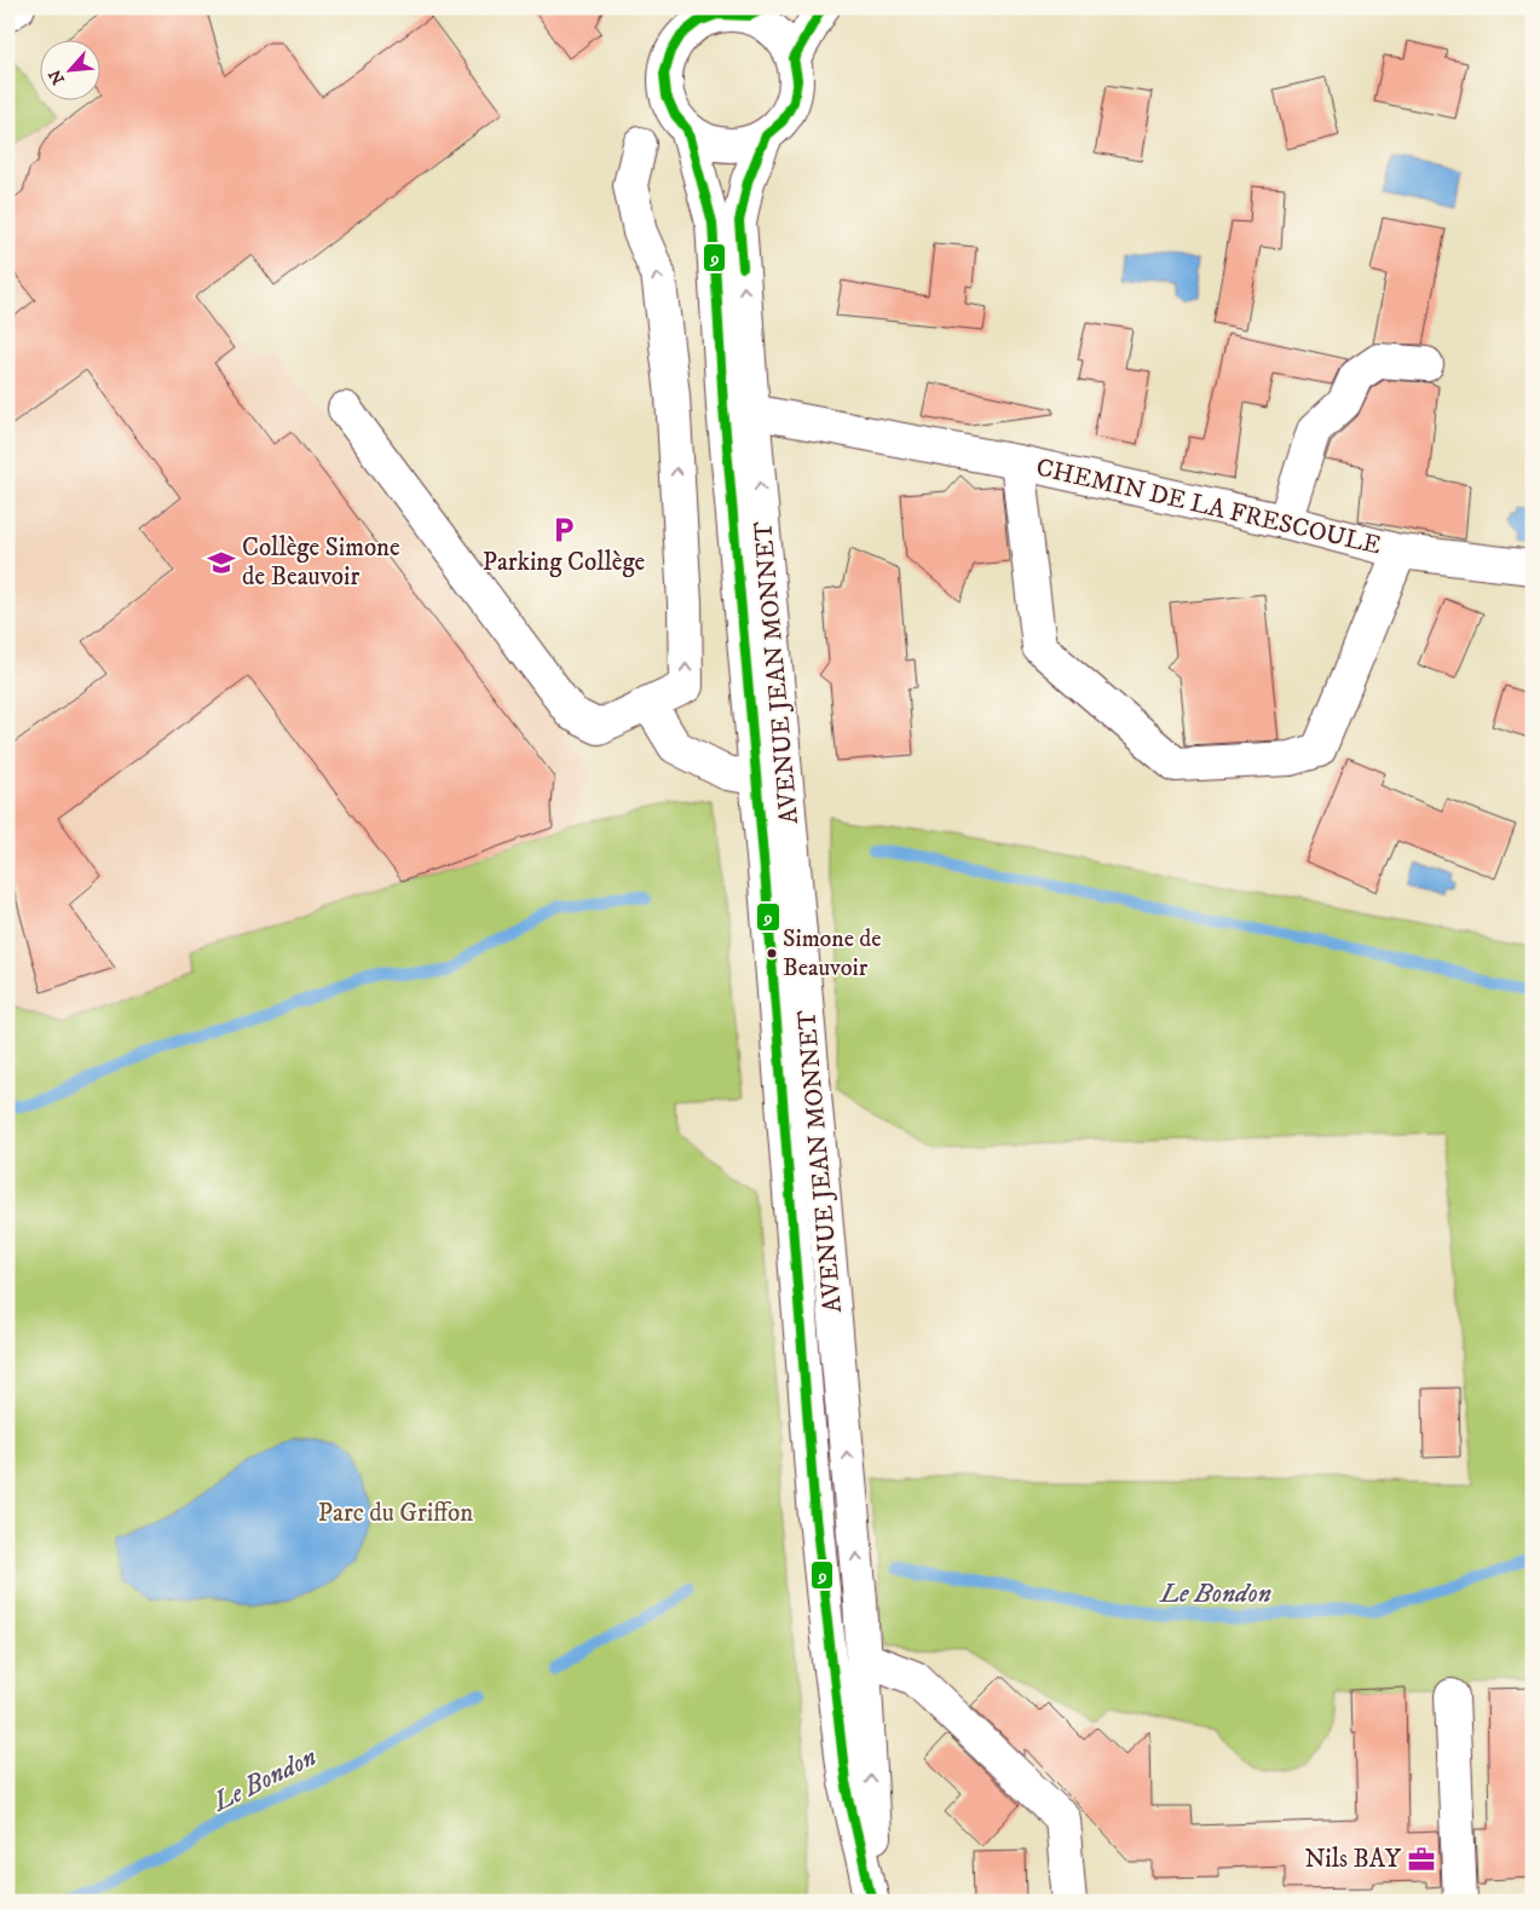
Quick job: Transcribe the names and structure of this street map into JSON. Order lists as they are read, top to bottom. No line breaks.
{"streets":{"street":["CHEMIN DE LA FRESCOULE","AVENUE JEAN MONNET"]},"crossings":[["CHEMIN DE LA FRESCOULE","AVENUE JEAN MONNET"]],"water":["Le Bondon"],"parks":["Parc du Griffon"],"places":{"parking":["Parking Collège"],"school or university":["Collège Simone de Beauvoir"],"other":["Simone de Beauvoir"],"office":["Nils BAY"]},"lines":["transit line 9"],"north":"bottom left"}
